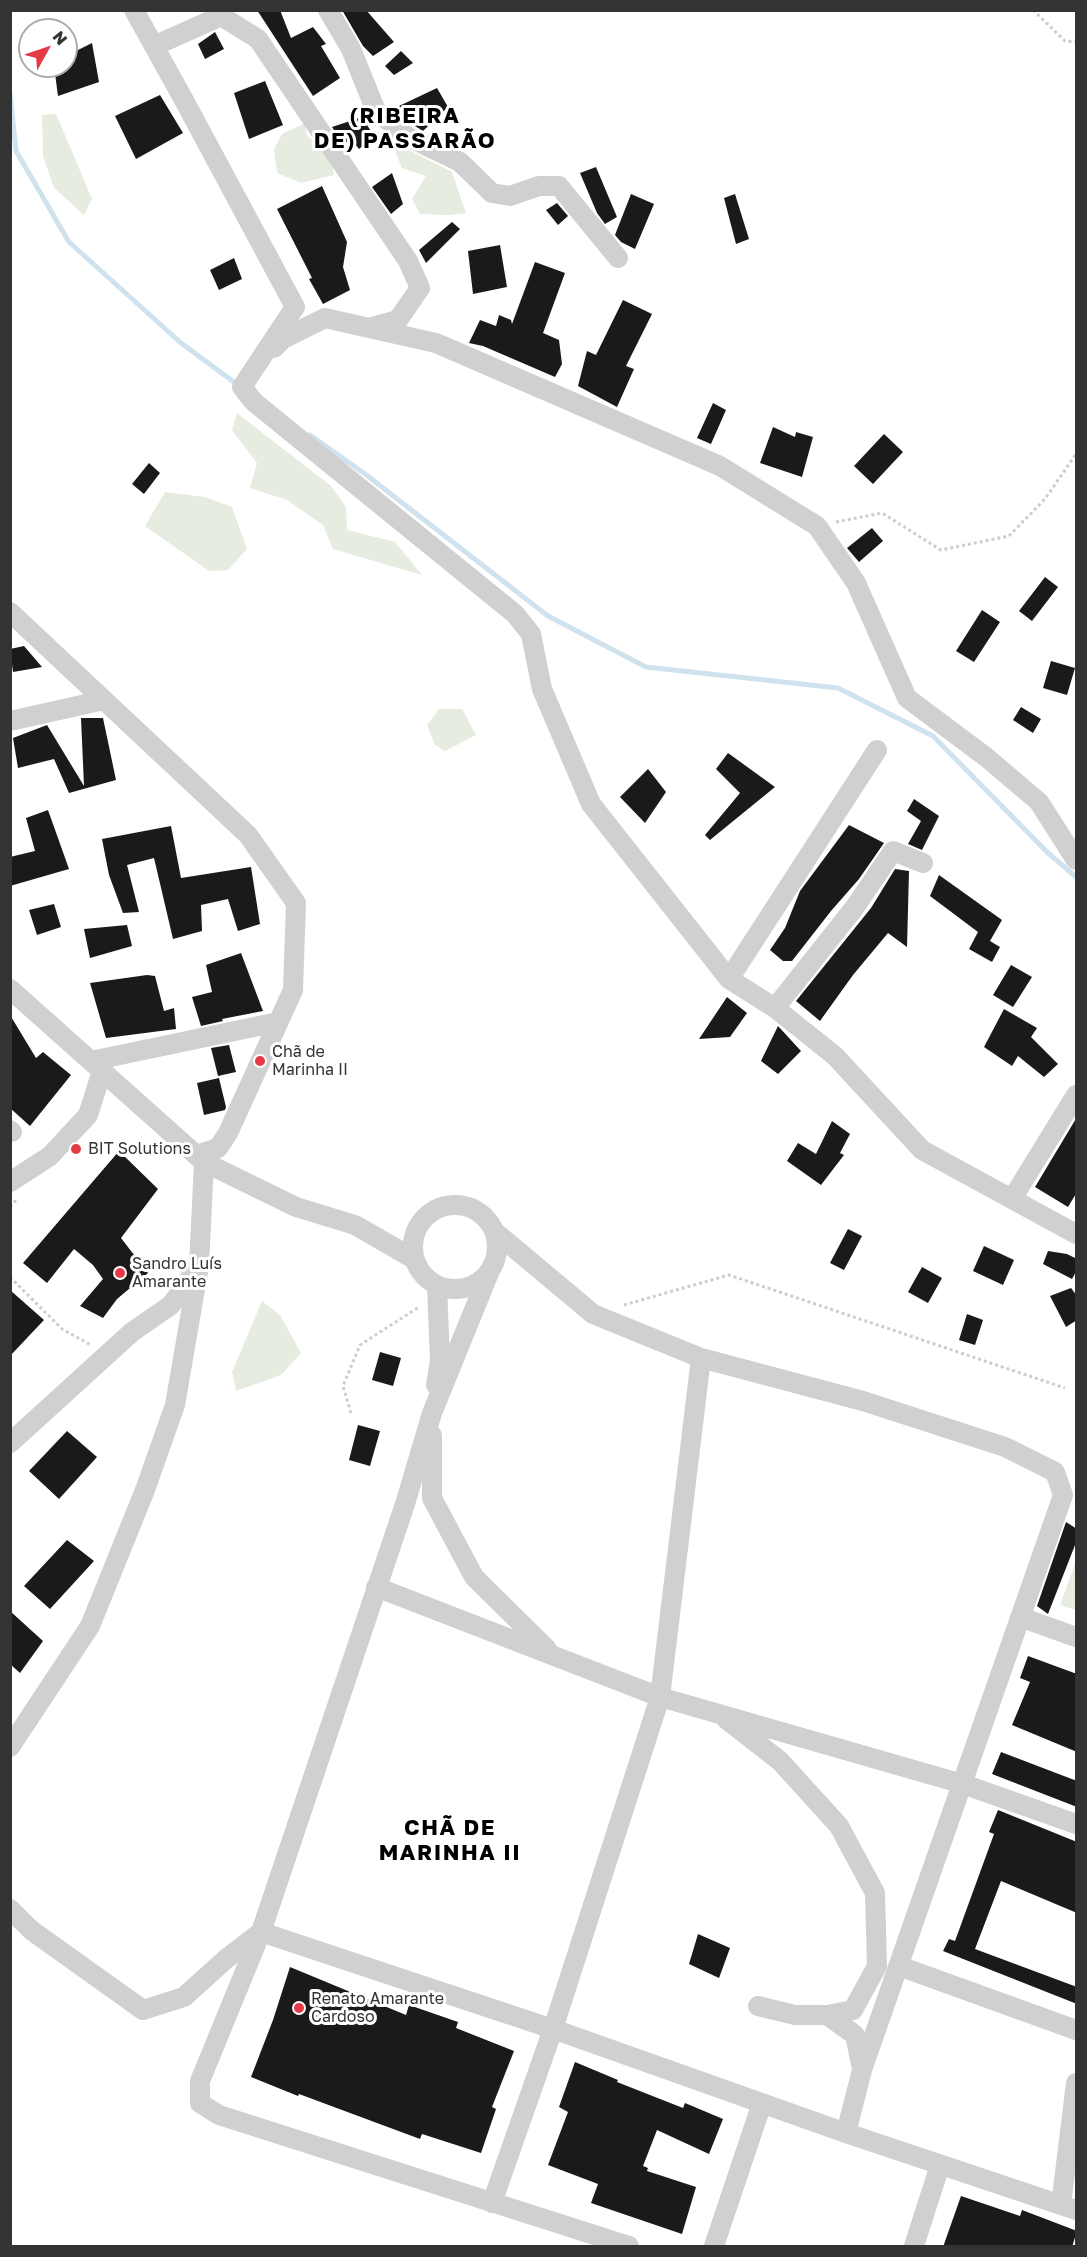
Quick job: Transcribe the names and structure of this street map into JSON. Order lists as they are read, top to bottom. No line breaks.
{"districts":["(RIBEIRA DE) PASSARÃO","CHÃ DE MARINHA II"],"places":["Chã de Marinha II","BIT Solutions","Sandro Luís Amarante","Renato Amarante Cardoso"],"north":"top right"}
